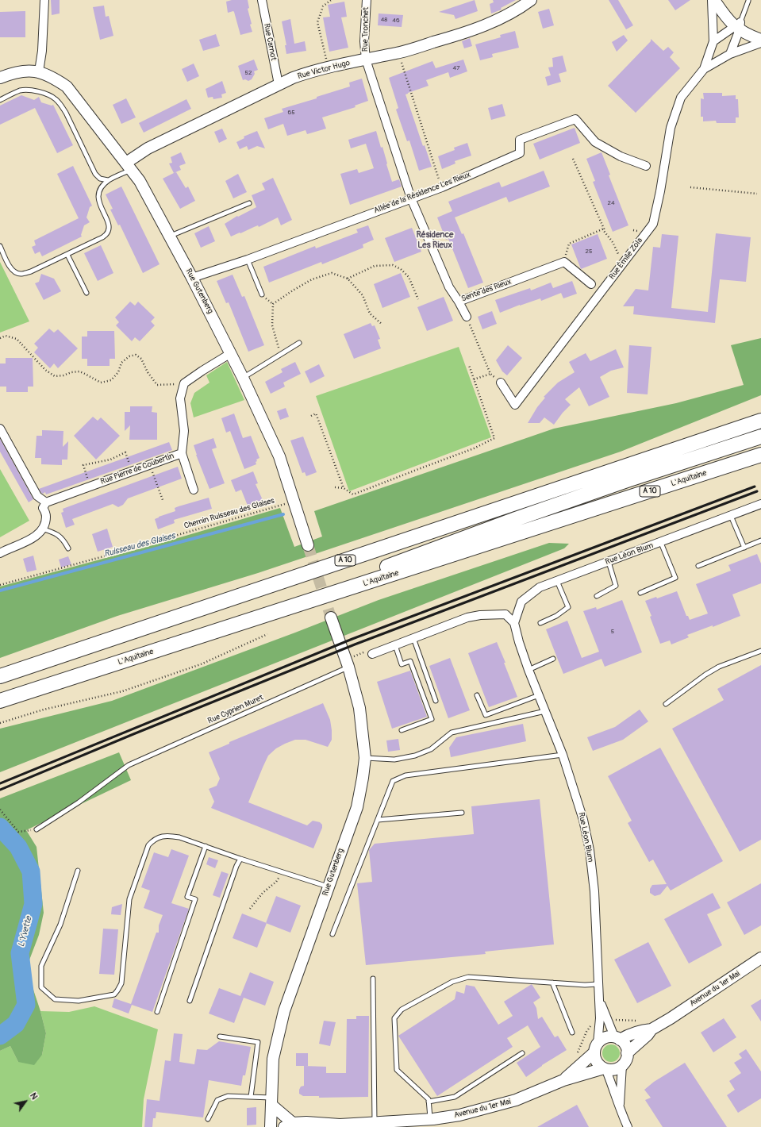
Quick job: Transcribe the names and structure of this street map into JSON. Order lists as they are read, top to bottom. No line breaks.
{"streets":{"highway":["L'Aquitaine","A 10"],"street":["Rue Tronchet","Rue Carnot","Rue Victor Hugo","Allée de la Résidence Les Rieux","Rue Émile Zola","Sente des Rieux","Rue Gutenberg","Rue Pierre de Coubertin","Rue Léon Blum","Avenue du 1er Mai"],"lane":["Rue Cyprien Muret"],"path":["Chemin Ruisseau des Glaises"]},"crossings":[["Rue Tronchet","Rue Victor Hugo"],["Rue Tronchet","Sente des Rieux"],["Rue Carnot","Rue Victor Hugo"],["Rue Victor Hugo","Sente des Rieux"],["Rue Victor Hugo","Rue Gutenberg"],["Allée de la Résidence Les Rieux","Sente des Rieux"],["Allée de la Résidence Les Rieux","Rue Gutenberg"],["Rue Gutenberg","Chemin Ruisseau des Glaises"],["Rue Gutenberg","Rue Cyprien Muret"],["Rue Gutenberg","Avenue du 1er Mai"],["Rue Léon Blum","Avenue du 1er Mai"]],"districts":["Résidence Les Rieux"],"water":["Ruisseau des Glaises","L'Yvette"],"house_numbers":["48","46","47","52","65","24","25","5"],"north":"top right"}
